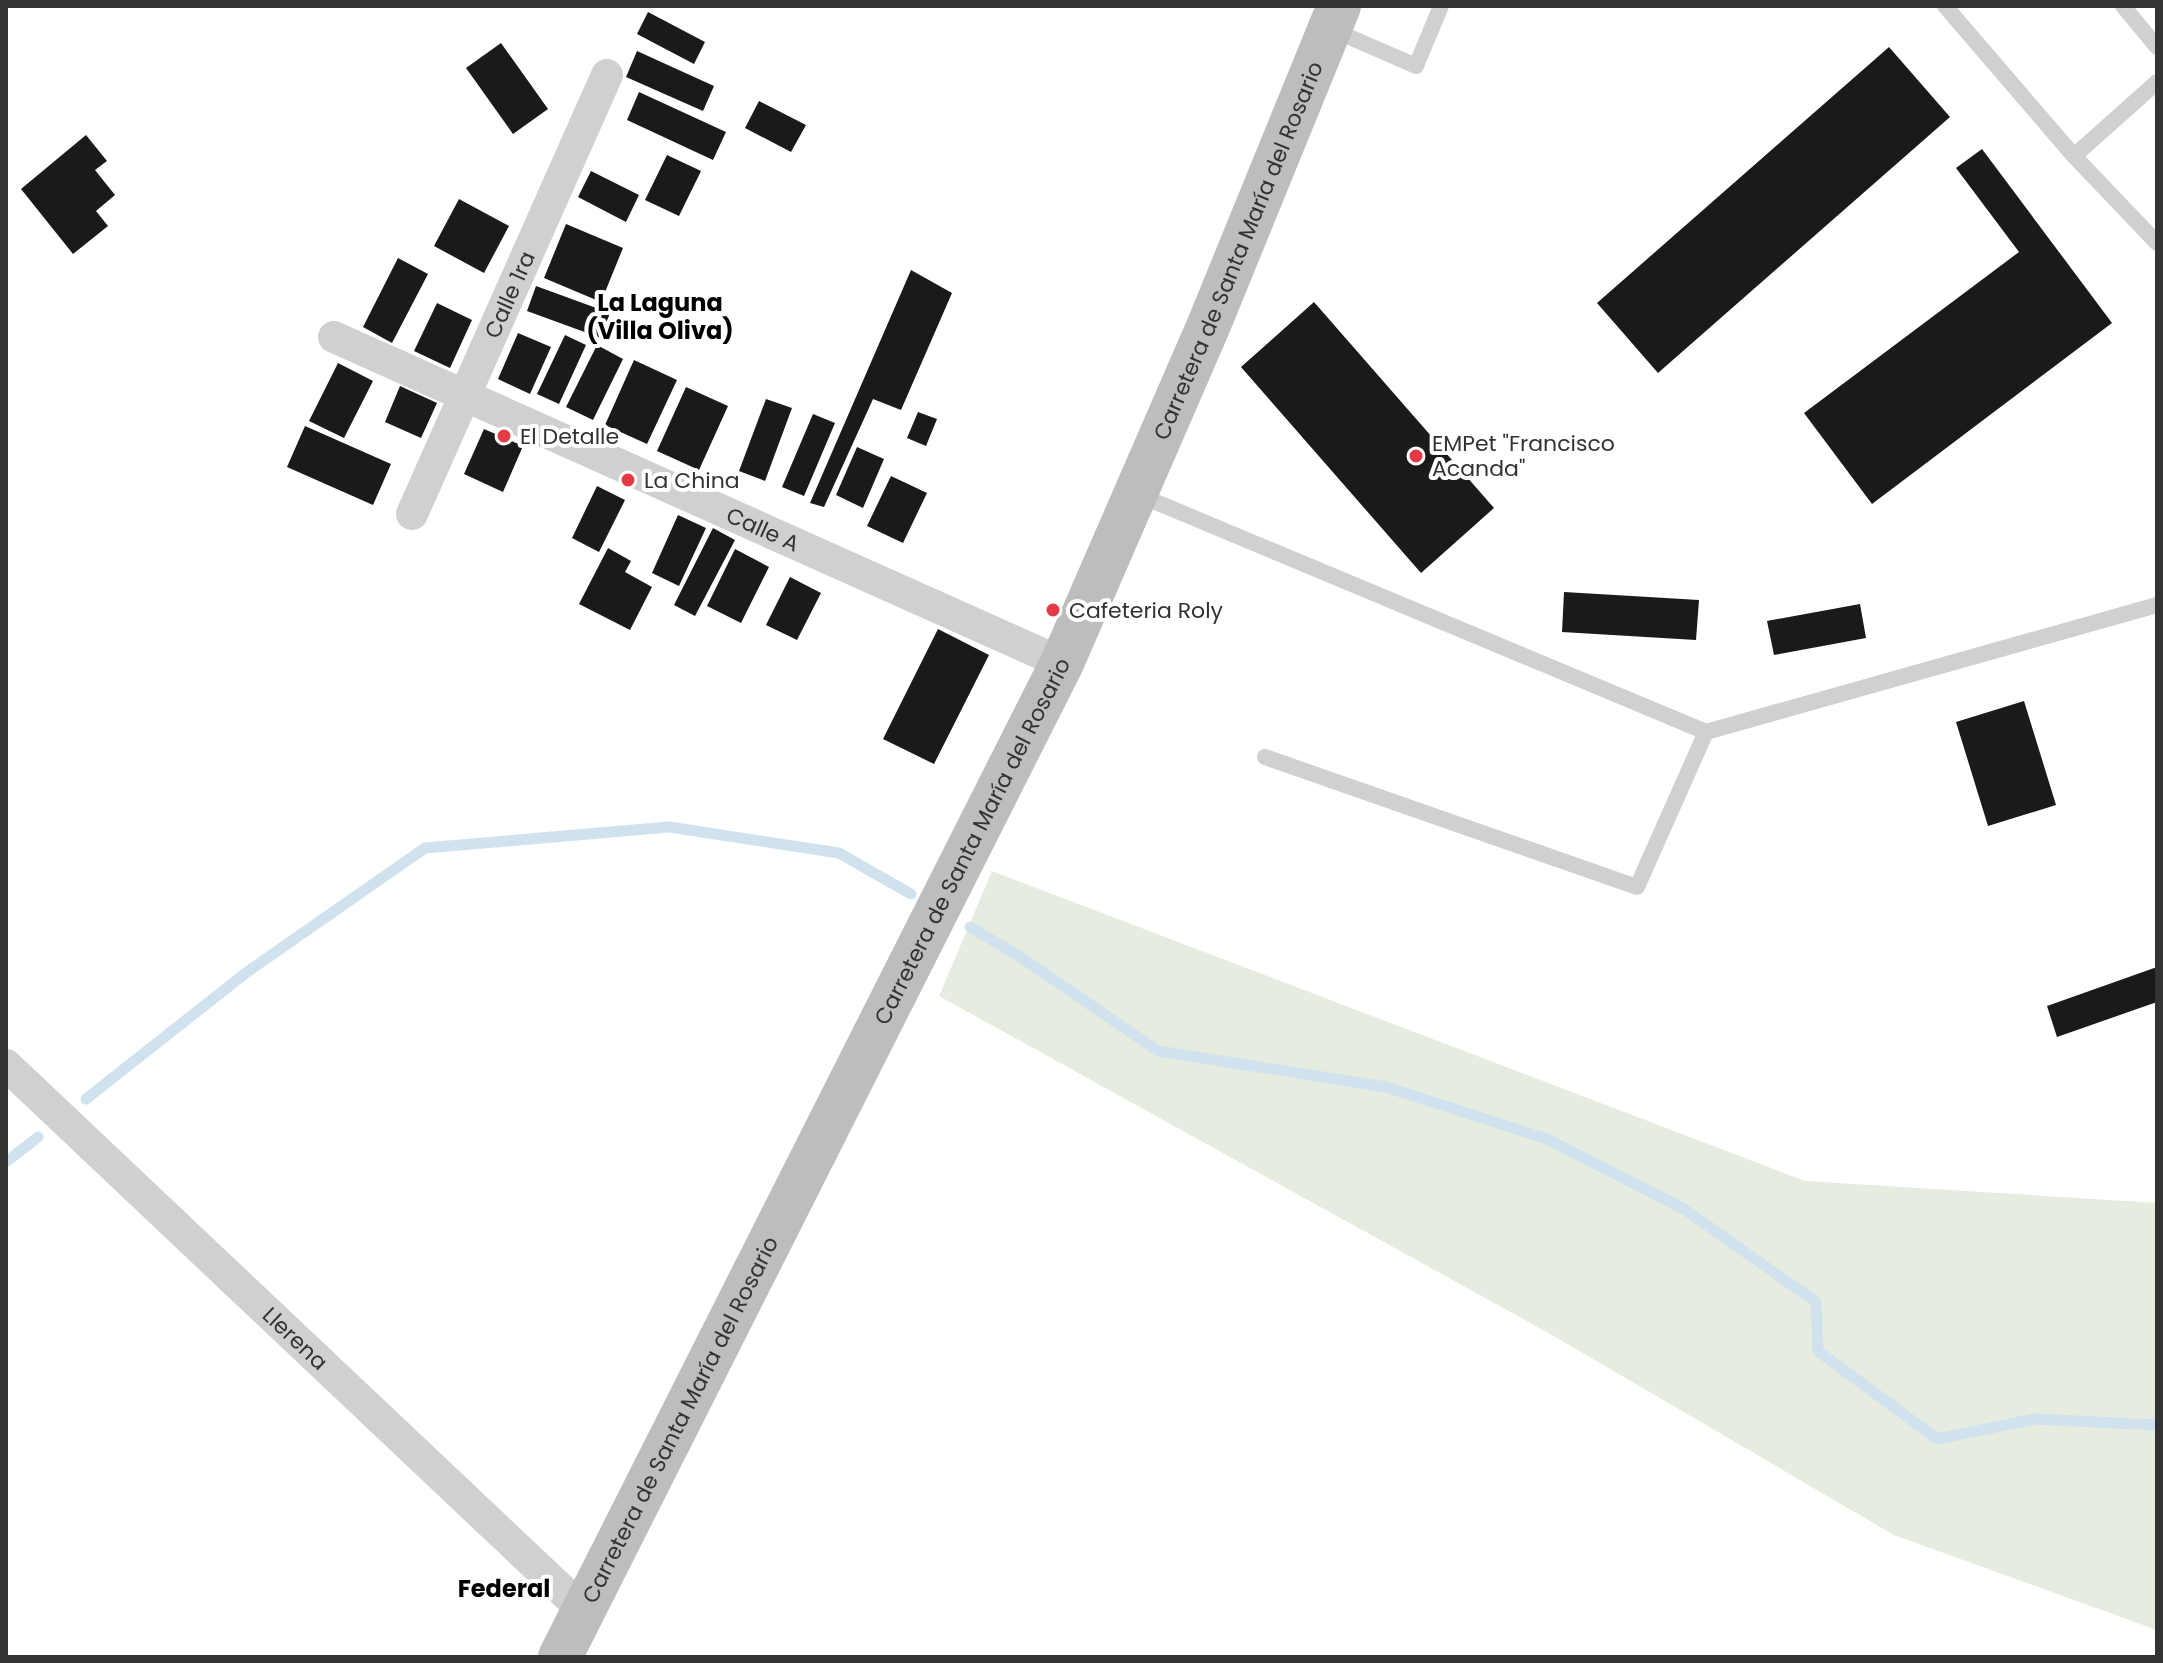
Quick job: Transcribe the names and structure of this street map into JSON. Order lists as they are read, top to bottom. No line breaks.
{"streets":{"main road":["Carretera de Santa María del Rosario"],"street":["Calle 1ra","Calle A","Llerena"]},"crossings":[["Carretera de Santa María del Rosario","Calle A"],["Carretera de Santa María del Rosario","Llerena"],["Calle 1ra","Calle A"]],"districts":["La Laguna (Villa Oliva)","Federal"],"places":["El Detalle","EMPet \"Francisco Acanda\"","La China","Cafeteria Roly"]}
